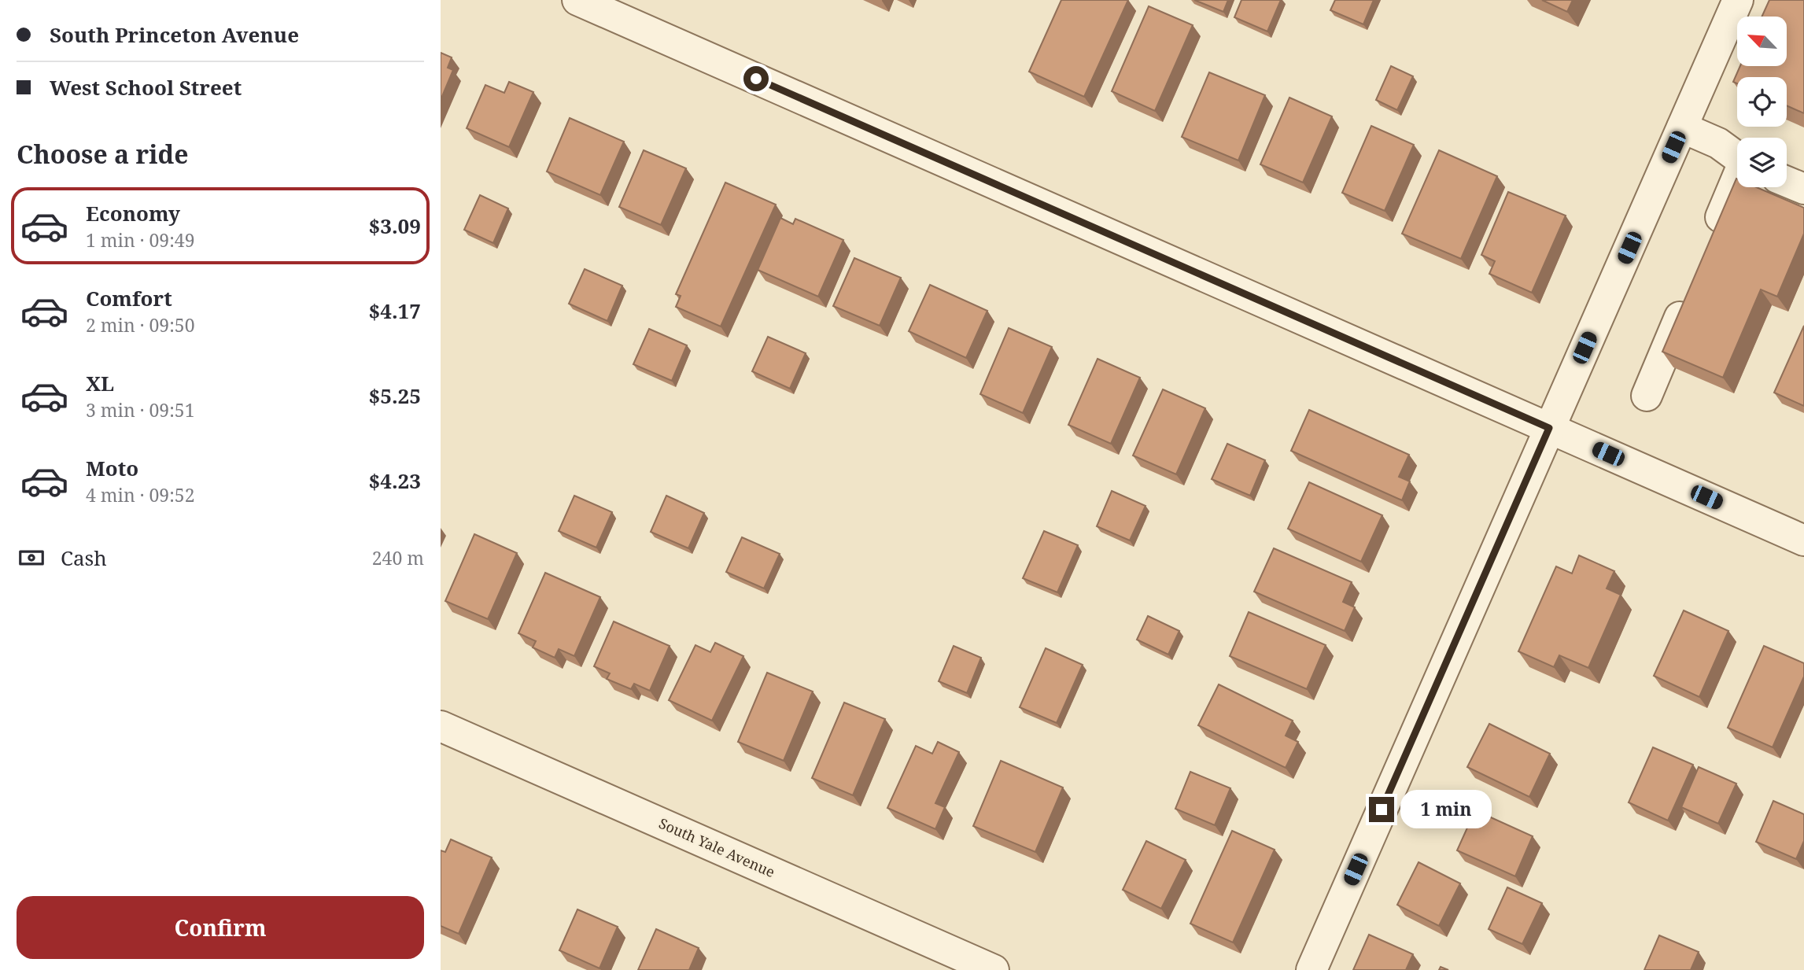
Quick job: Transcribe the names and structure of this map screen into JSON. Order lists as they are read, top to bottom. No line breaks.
{"streets":{"street":["South Yale Avenue"]},"north":"top left","page":{"banner":["South Princeton Avenue","West School Street"],"heading":"Choose a ride","list":[{"name":"Economy","note":"1 min · 09:49","value":"$3.09"},{"name":"Comfort","note":"2 min · 09:50","value":"$4.17"},{"name":"XL","note":"3 min · 09:51","value":"$5.25"},{"name":"Moto","note":"4 min · 09:52","value":"$4.23"}],"pay":["Cash","240 m"],"bubble":"1 min","buttons":"Confirm"}}
